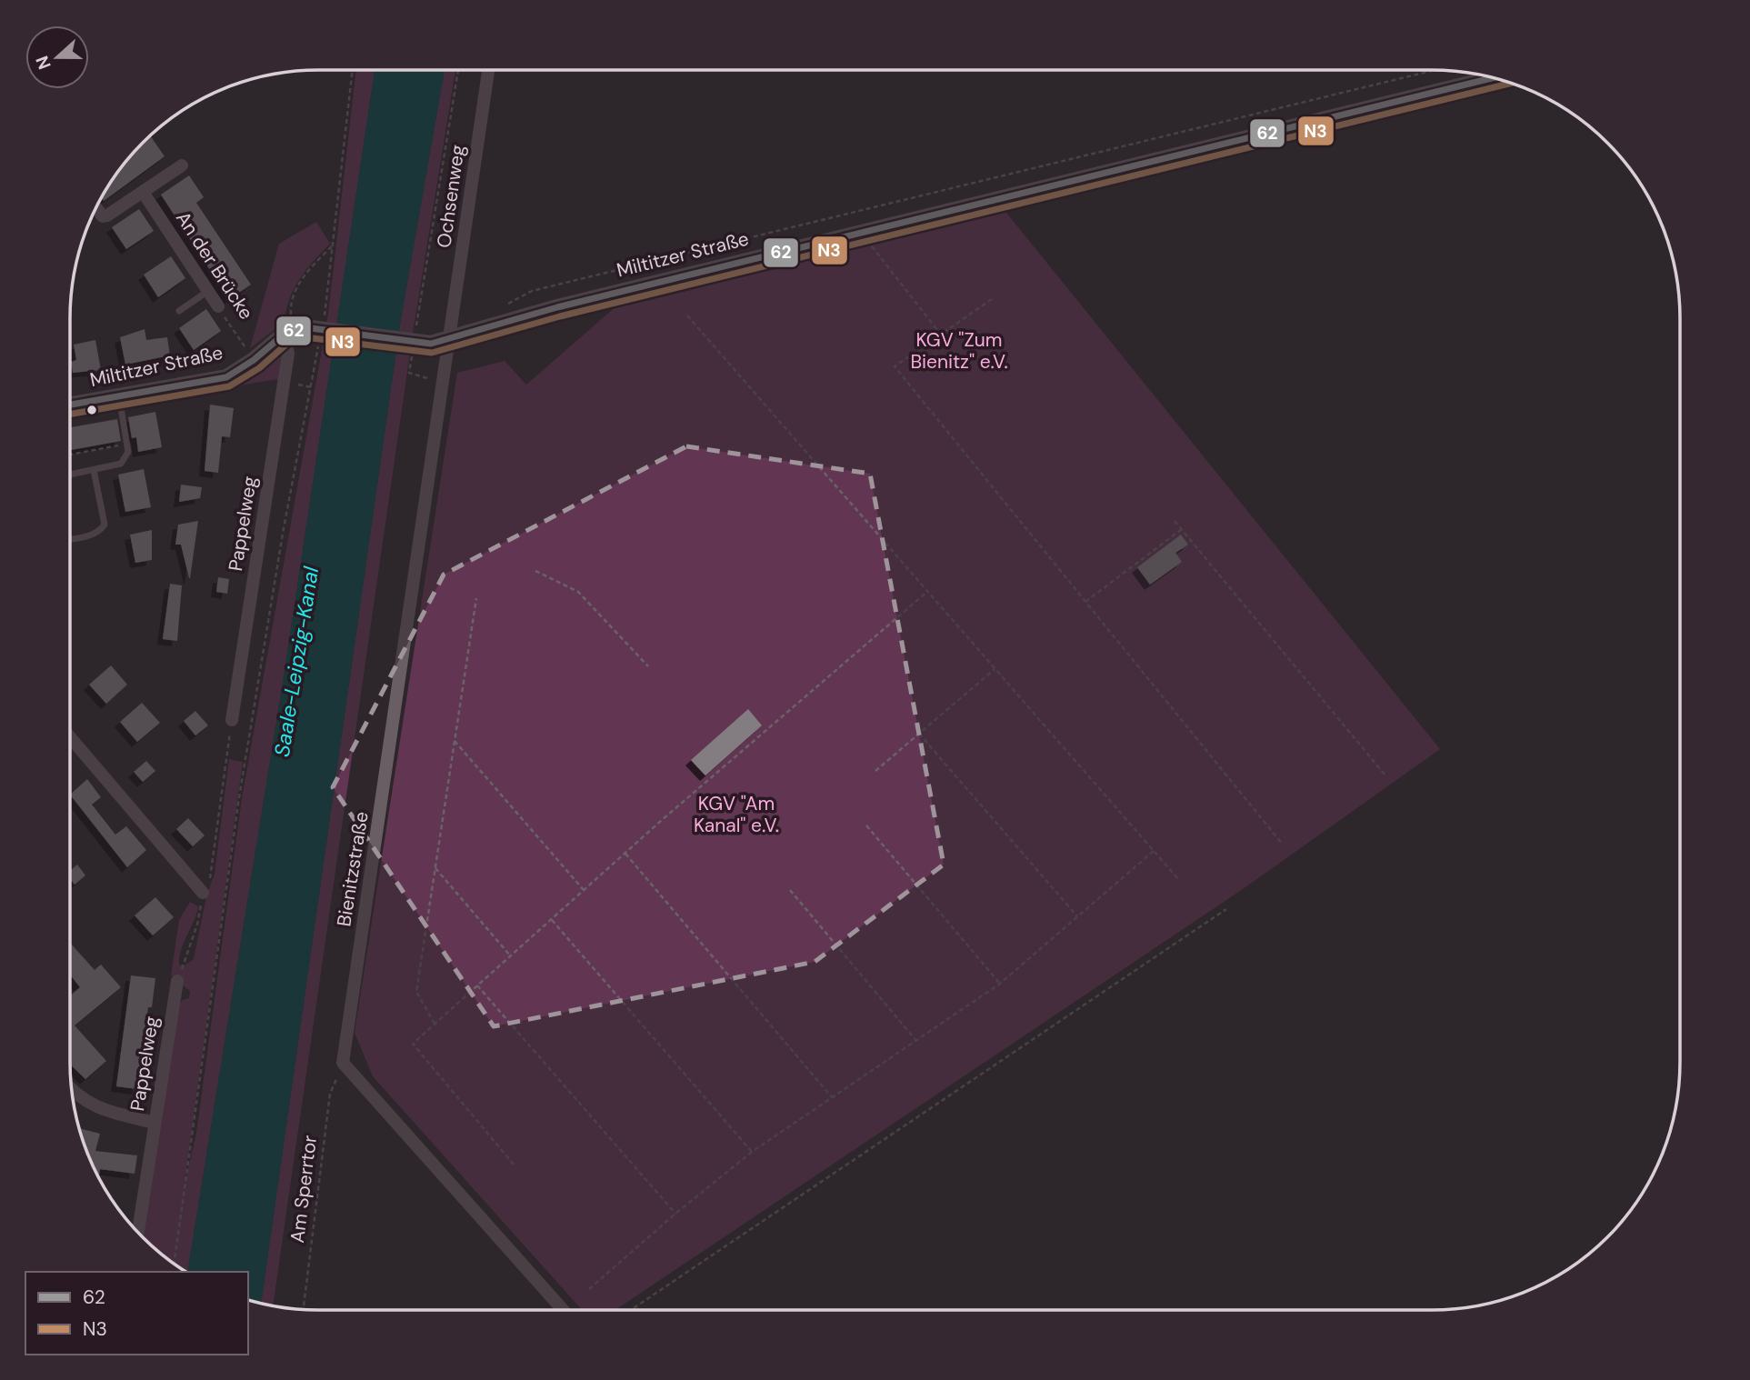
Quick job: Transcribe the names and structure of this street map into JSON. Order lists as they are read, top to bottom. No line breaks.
{"streets":{"street":["Ochsenweg","Miltitzer Straße","An der Brücke","Pappelweg","Bienitzstraße"],"path":["Am Sperrtor"]},"crossings":[["Ochsenweg","Miltitzer Straße"],["Ochsenweg","Bienitzstraße"],["Miltitzer Straße","An der Brücke"],["Miltitzer Straße","Pappelweg"],["Miltitzer Straße","Bienitzstraße"],["Bienitzstraße","Am Sperrtor"]],"water":["Saale-Leipzig-Kanal"],"parks":["KGV \"Zum Bienitz\" e.V.","KGV \"Am Kanal\" e.V."],"lines":["transit line 62","transit line N3"],"legend":["62","N3"],"north":"left"}
